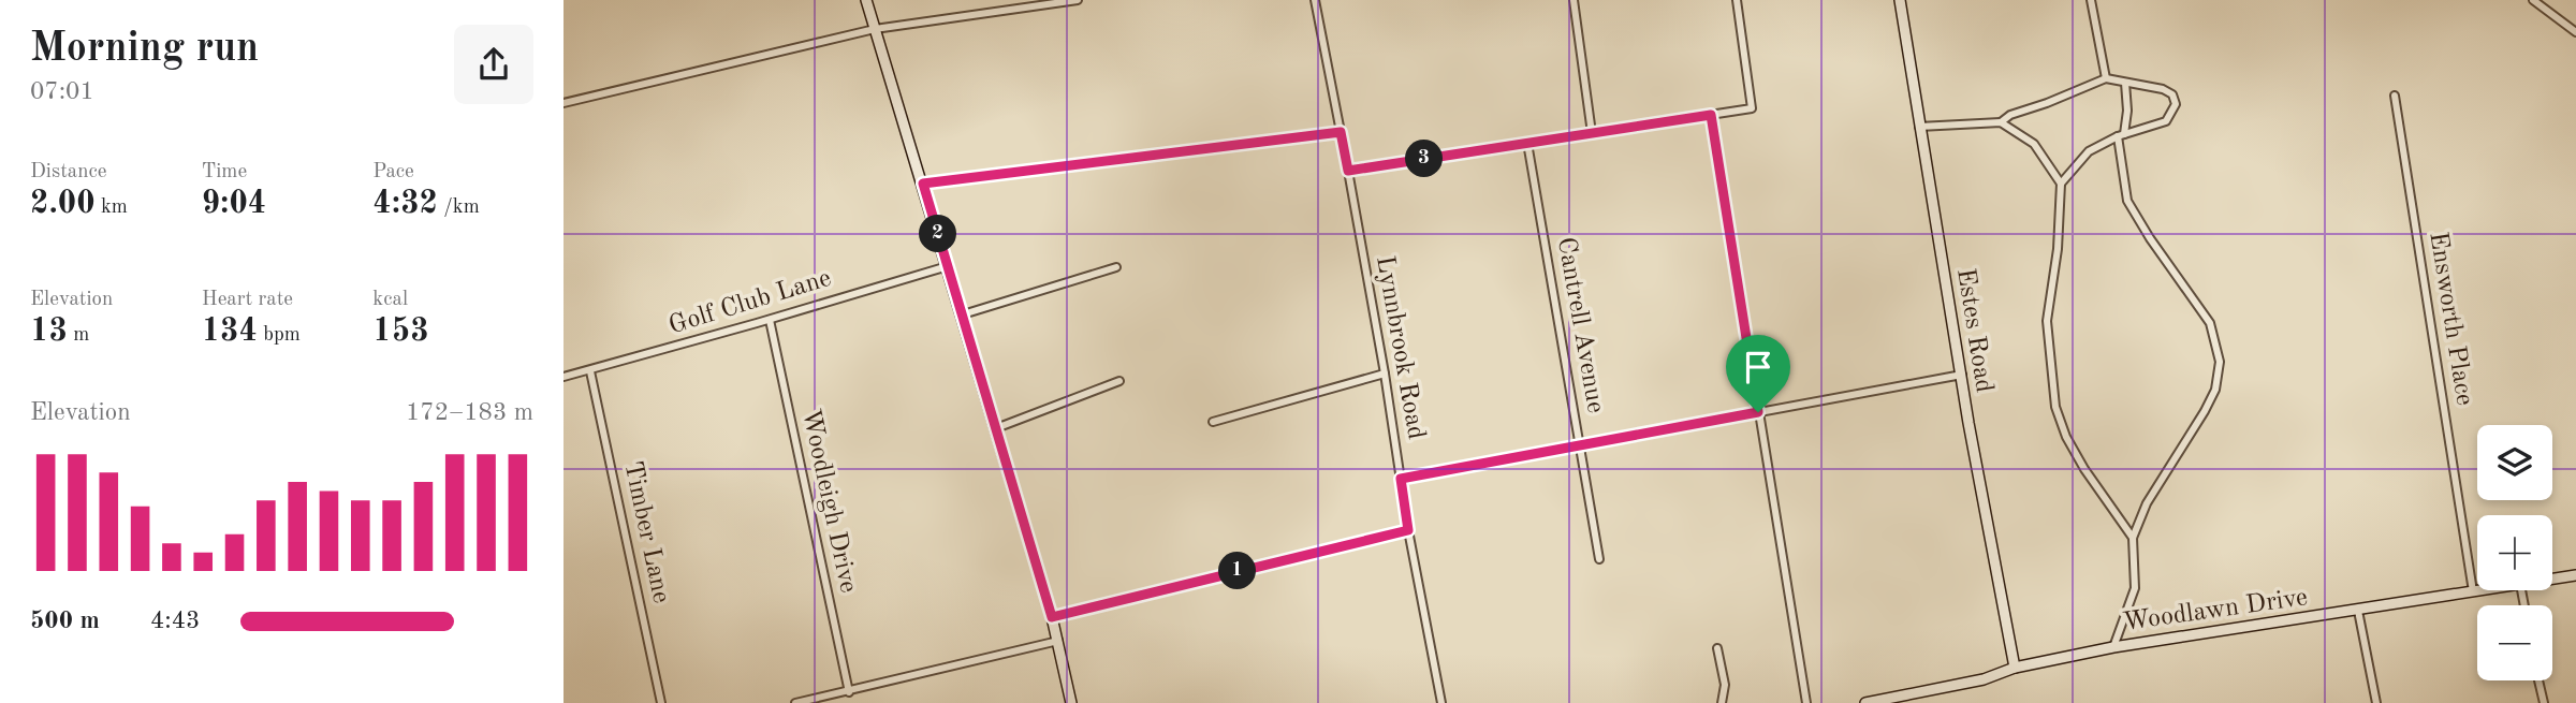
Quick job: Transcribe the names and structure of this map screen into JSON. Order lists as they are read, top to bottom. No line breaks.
{"streets":{"street":["Golf Club Lane","Ensworth Place","Cantrell Avenue","Estes Road","Lynnbrook Road","Woodleigh Drive","Timber Lane","Woodlawn Drive"]},"crossings":[["Golf Club Lane","Woodleigh Drive"],["Golf Club Lane","Timber Lane"],["Ensworth Place","Woodlawn Drive"],["Estes Road","Woodlawn Drive"]],"page":{"heading":["Morning run","07:01"],"stats":[["Distance","2.00 km"],["Time","9:04"],["Pace","4:32 /km"],["Elevation","13 m"],["Heart rate","134 bpm"],["kcal","153"]],"pins":["3","2","1"],"chart":["Elevation","172–183 m"],"map_buttons":["+","−"],"list":[{"name":"500 m","note":"4:43"}]}}
